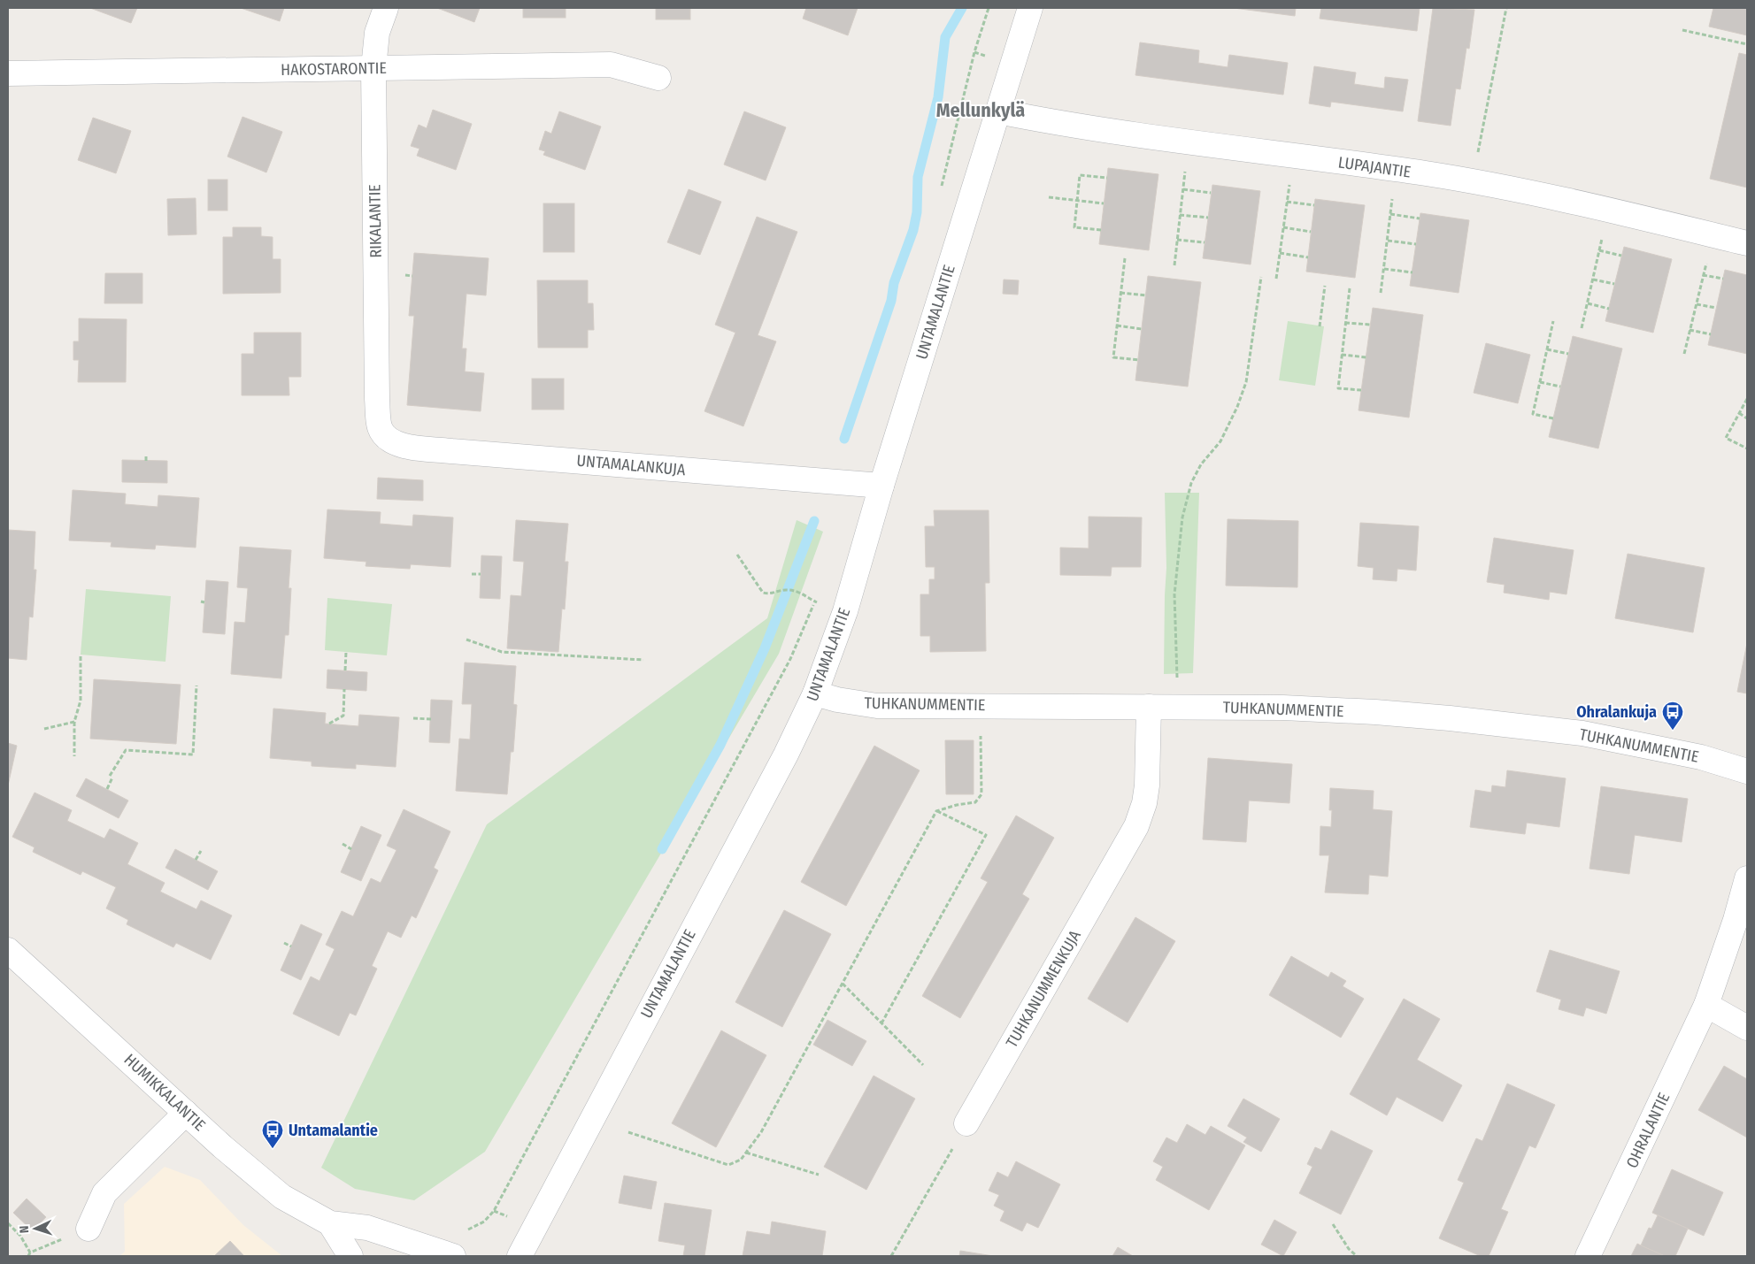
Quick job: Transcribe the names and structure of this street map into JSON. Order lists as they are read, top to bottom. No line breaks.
{"streets":{"street":["HAKOSTARONTIE","LUPAJANTIE","RIKALANTIE","UNTAMALANTIE","UNTAMALANKUJA","TUHKANUMMENTIE","TUHKANUMMENKUJA","HUMIKKALANTIE","OHRALANTIE"]},"crossings":[["HAKOSTARONTIE","RIKALANTIE"],["LUPAJANTIE","UNTAMALANTIE"],["RIKALANTIE","UNTAMALANKUJA"],["UNTAMALANTIE","UNTAMALANKUJA"],["UNTAMALANTIE","TUHKANUMMENTIE"],["TUHKANUMMENTIE","TUHKANUMMENKUJA"]],"districts":["Mellunkylä"],"places":{"bus stop":["Ohralankuja","Untamalantie"]},"north":"left"}
